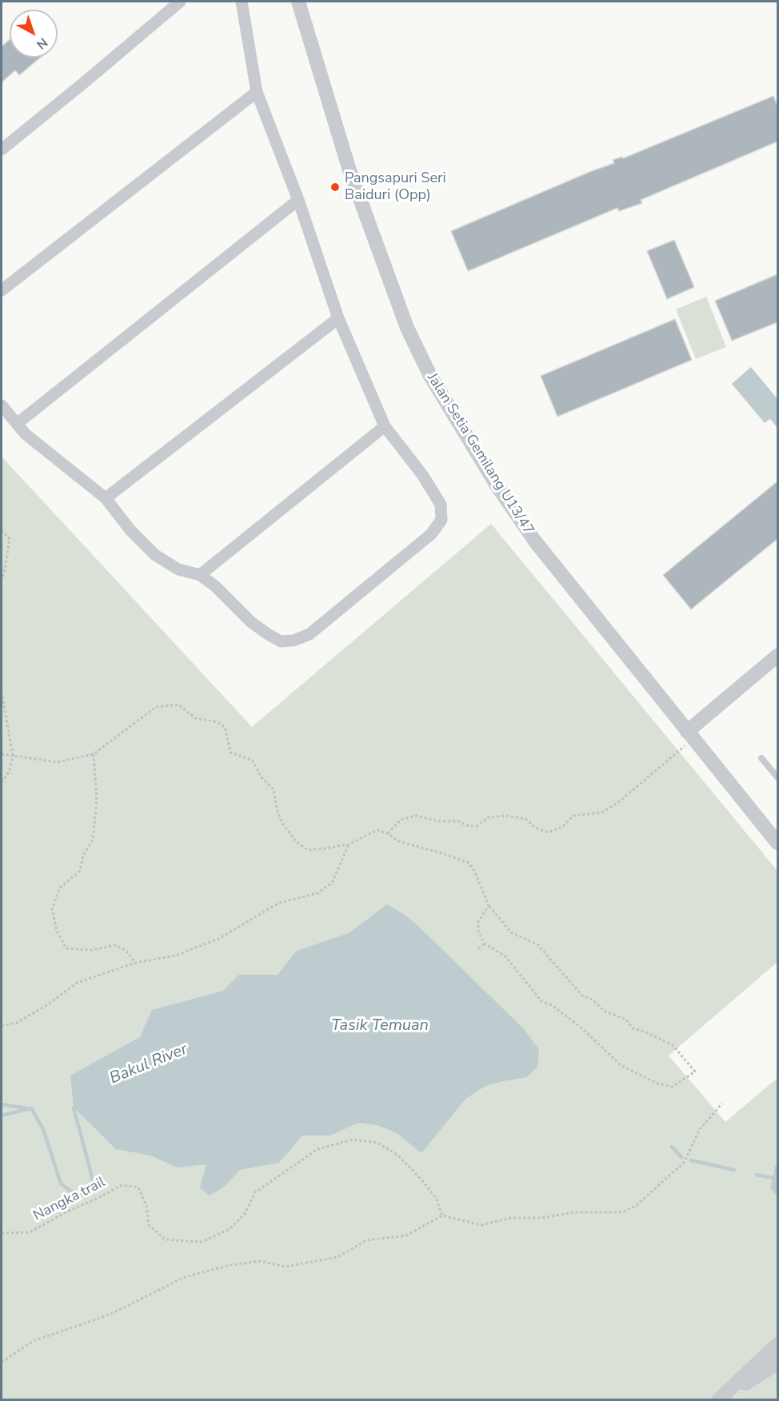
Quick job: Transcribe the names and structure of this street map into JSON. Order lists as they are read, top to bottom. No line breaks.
{"streets":{"street":["Jalan Setia Gemilang U13/47"],"path":["Nangka trail"]},"water":["Tasik Temuan","Bakul River"],"places":["Pangsapuri Seri Baiduri (Opp)"],"north":"bottom right"}
